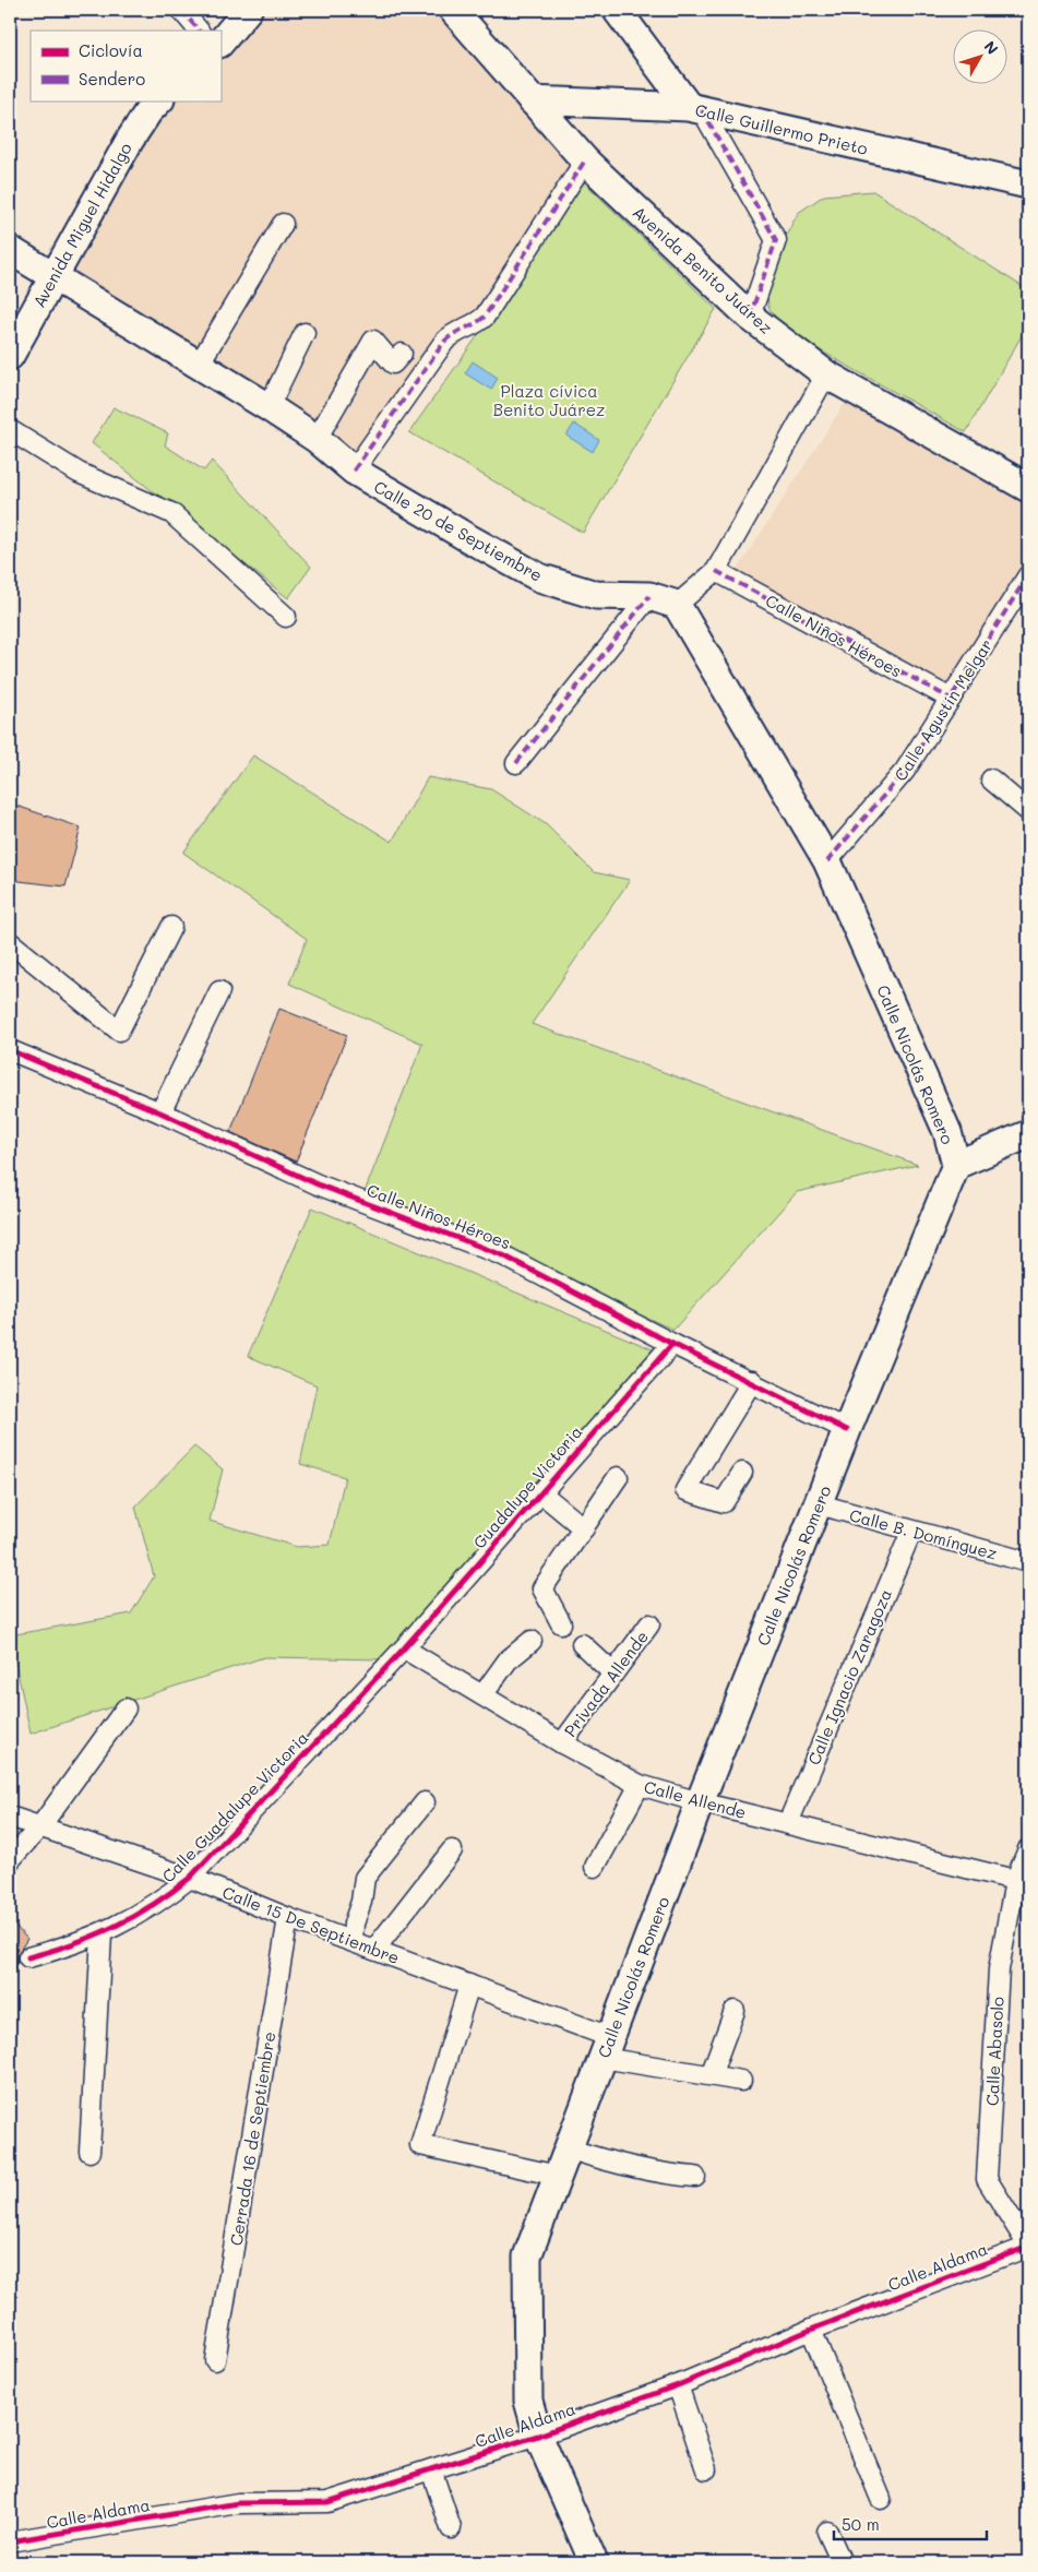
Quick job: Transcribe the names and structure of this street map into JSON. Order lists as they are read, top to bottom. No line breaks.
{"streets":{"main road":["Calle Guillermo Prieto","Avenida Miguel Hidalgo","Avenida Benito Juárez","Calle 20 de Septiembre","Calle Nicolás Romero"],"street":["Calle Niños Héroes","Calle Agustín Melgar","Guadalupe Victoria","Calle B. Domínguez","Calle Ignacio Zaragoza","Privada Allende","Calle Allende","Calle Guadalupe Victoria","Calle 15 De Septiembre","Calle Abasolo","Cerrada 16 de Septiembre","Calle Aldama"]},"crossings":[["Calle Guillermo Prieto","Avenida Benito Juárez"],["Avenida Miguel Hidalgo","Calle 20 de Septiembre"],["Calle 20 de Septiembre","Calle Nicolás Romero"],["Calle Niños Héroes","Calle Agustín Melgar"],["Calle Niños Héroes","Calle Nicolás Romero"],["Calle Niños Héroes","Guadalupe Victoria"],["Calle Agustín Melgar","Calle Nicolás Romero"],["Calle Nicolás Romero","Calle B. Domínguez"],["Calle Nicolás Romero","Calle Allende"],["Calle Nicolás Romero","Calle 15 De Septiembre"],["Calle Nicolás Romero","Calle Aldama"],["Guadalupe Victoria","Calle Allende"],["Guadalupe Victoria","Calle Guadalupe Victoria"],["Calle B. Domínguez","Calle Ignacio Zaragoza"],["Calle Ignacio Zaragoza","Calle Allende"],["Privada Allende","Calle Allende"],["Calle Allende","Calle Guadalupe Victoria"],["Calle Allende","Calle Abasolo"],["Calle Guadalupe Victoria","Calle 15 De Septiembre"],["Calle 15 De Septiembre","Cerrada 16 de Septiembre"],["Calle Abasolo","Calle Aldama"]],"parks":["Plaza cívica Benito Juárez"],"legend":["Ciclovía","Sendero"],"scale_bar":"50 m","north":"top right"}
